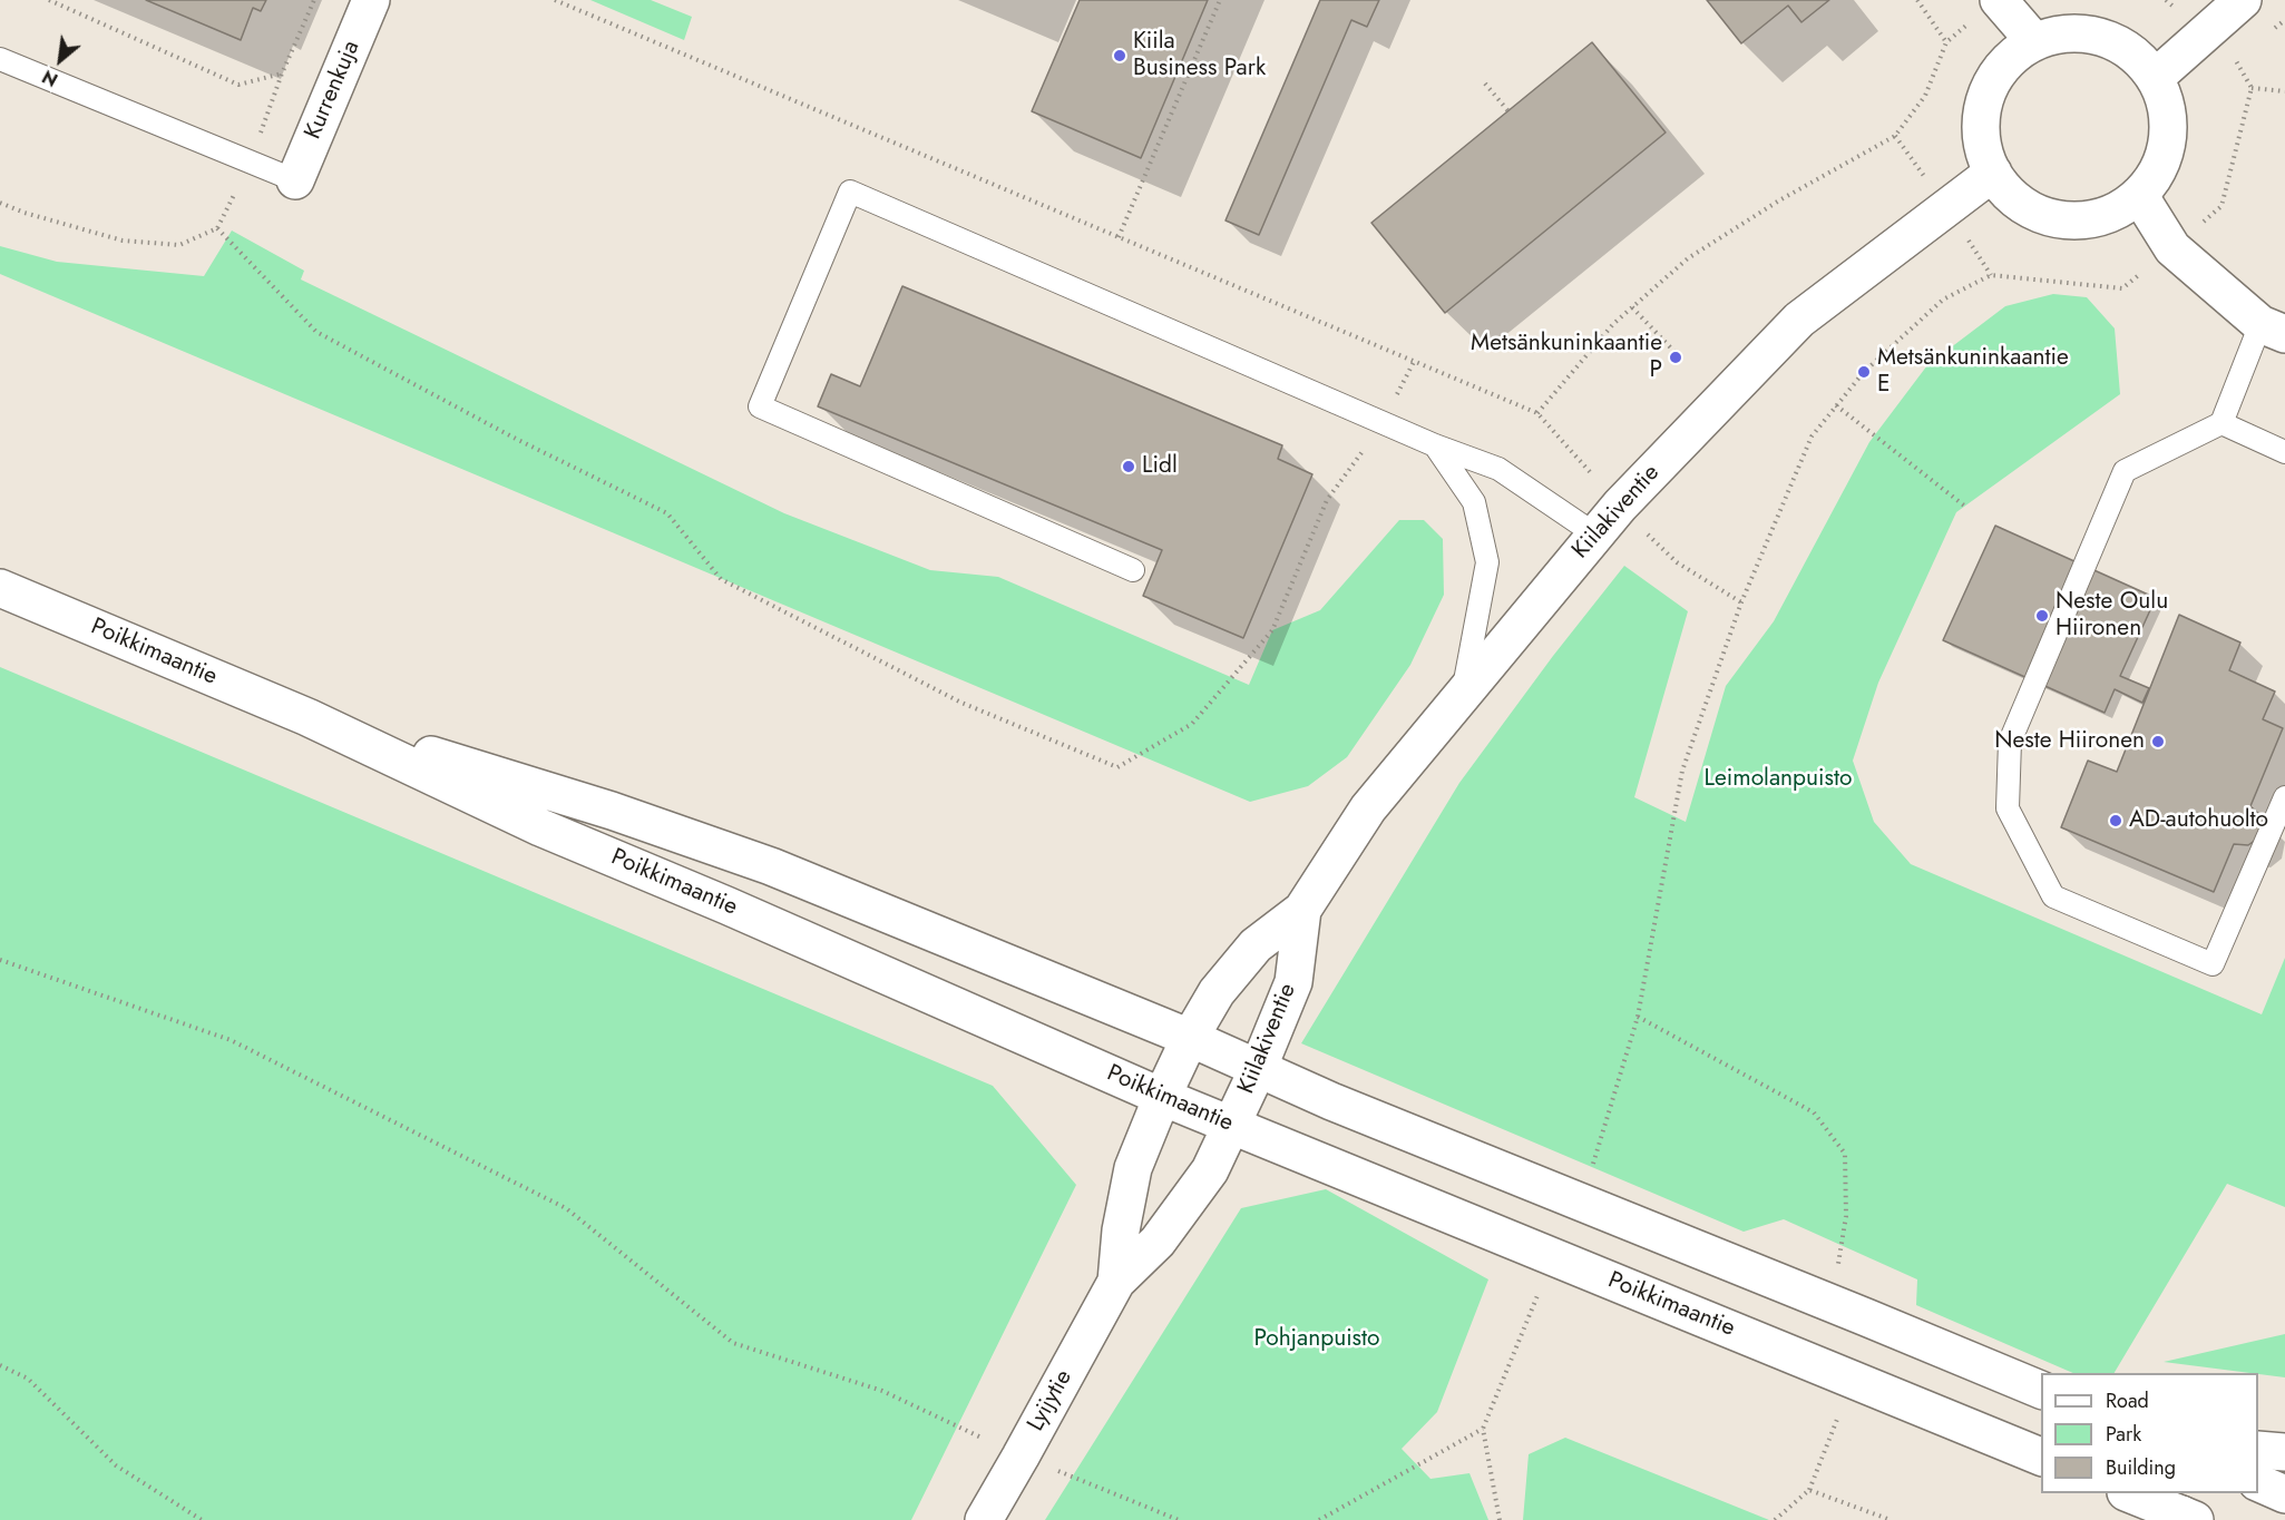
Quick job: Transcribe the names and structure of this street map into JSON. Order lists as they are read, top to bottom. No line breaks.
{"streets":{"main road":["Kurrenkuja","Kiilakiventie","Poikkimaantie","Lyijytie"]},"crossings":[["Kiilakiventie","Poikkimaantie"],["Kiilakiventie","Lyijytie"],["Poikkimaantie","Lyijytie"]],"parks":["Leimolanpuisto","Pohjanpuisto"],"places":["Kiila Business Park","Metsänkuninkaantie P","Metsänkuninkaantie E","Lidl","Neste Oulu Hiironen","Neste Hiironen","AD-autohuolto"],"legend":["Road","Park","Building"],"north":"bottom left"}
